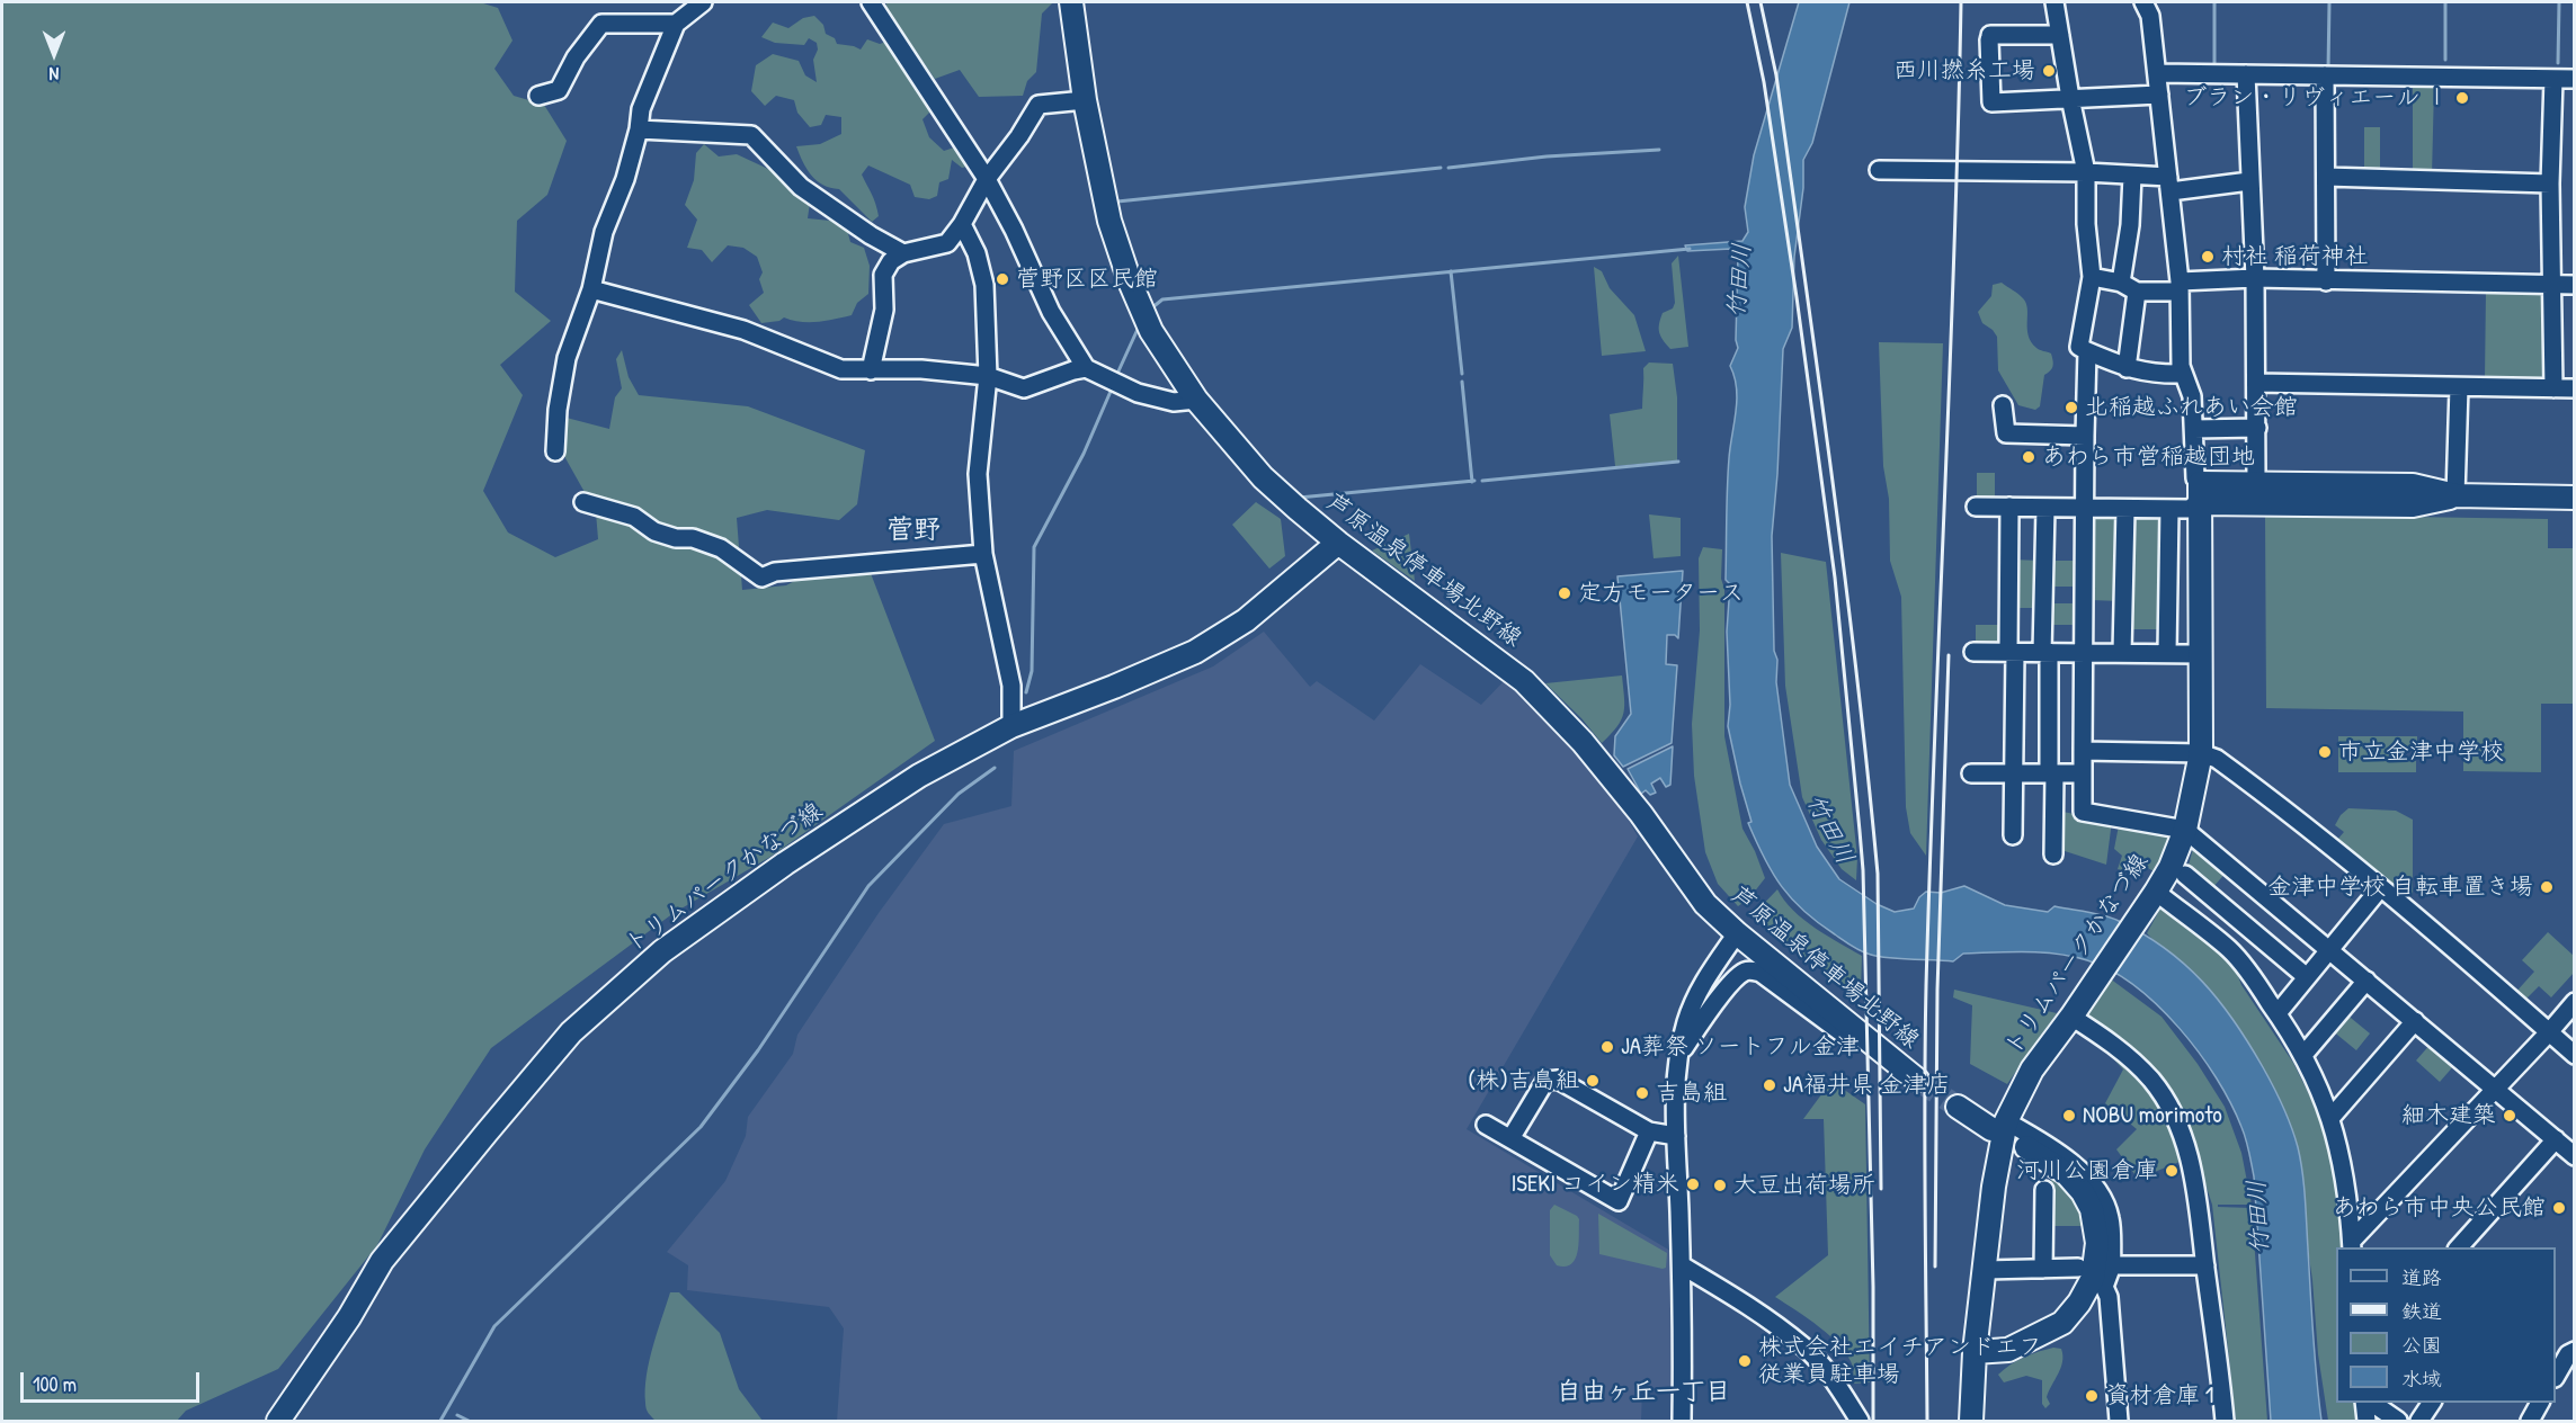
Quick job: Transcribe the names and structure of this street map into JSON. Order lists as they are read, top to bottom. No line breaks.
{"streets":{"main road":["芦原温泉停車場北野線","トリムパークかなづ線"]},"crossings":[["芦原温泉停車場北野線","トリムパークかなづ線"]],"districts":["菅野","自由ヶ丘一丁目"],"water":["竹田川"],"places":["西川撚糸工場","ブラン・リヴィエール Ⅰ","村社 稲荷神社","菅野区区民館","北稲越ふれあい会館","あわら市営稲越団地","定方モータース","市立金津中学校","金津中学校 自転車置き場","JA葬祭 ソートフル金津","(株)吉島組","JA福井県 金津店","吉島組","NOBU morimoto","細木建築","河川公園倉庫","ISEKI コイン精米","大豆出荷場所","あわら市中央公民館","株式会社エイチアンドエフ 従業員駐車場","資材倉庫 1"],"legend":["道路","鉄道","公園","水域"],"scale_bar":"100 m","north":"bottom"}
